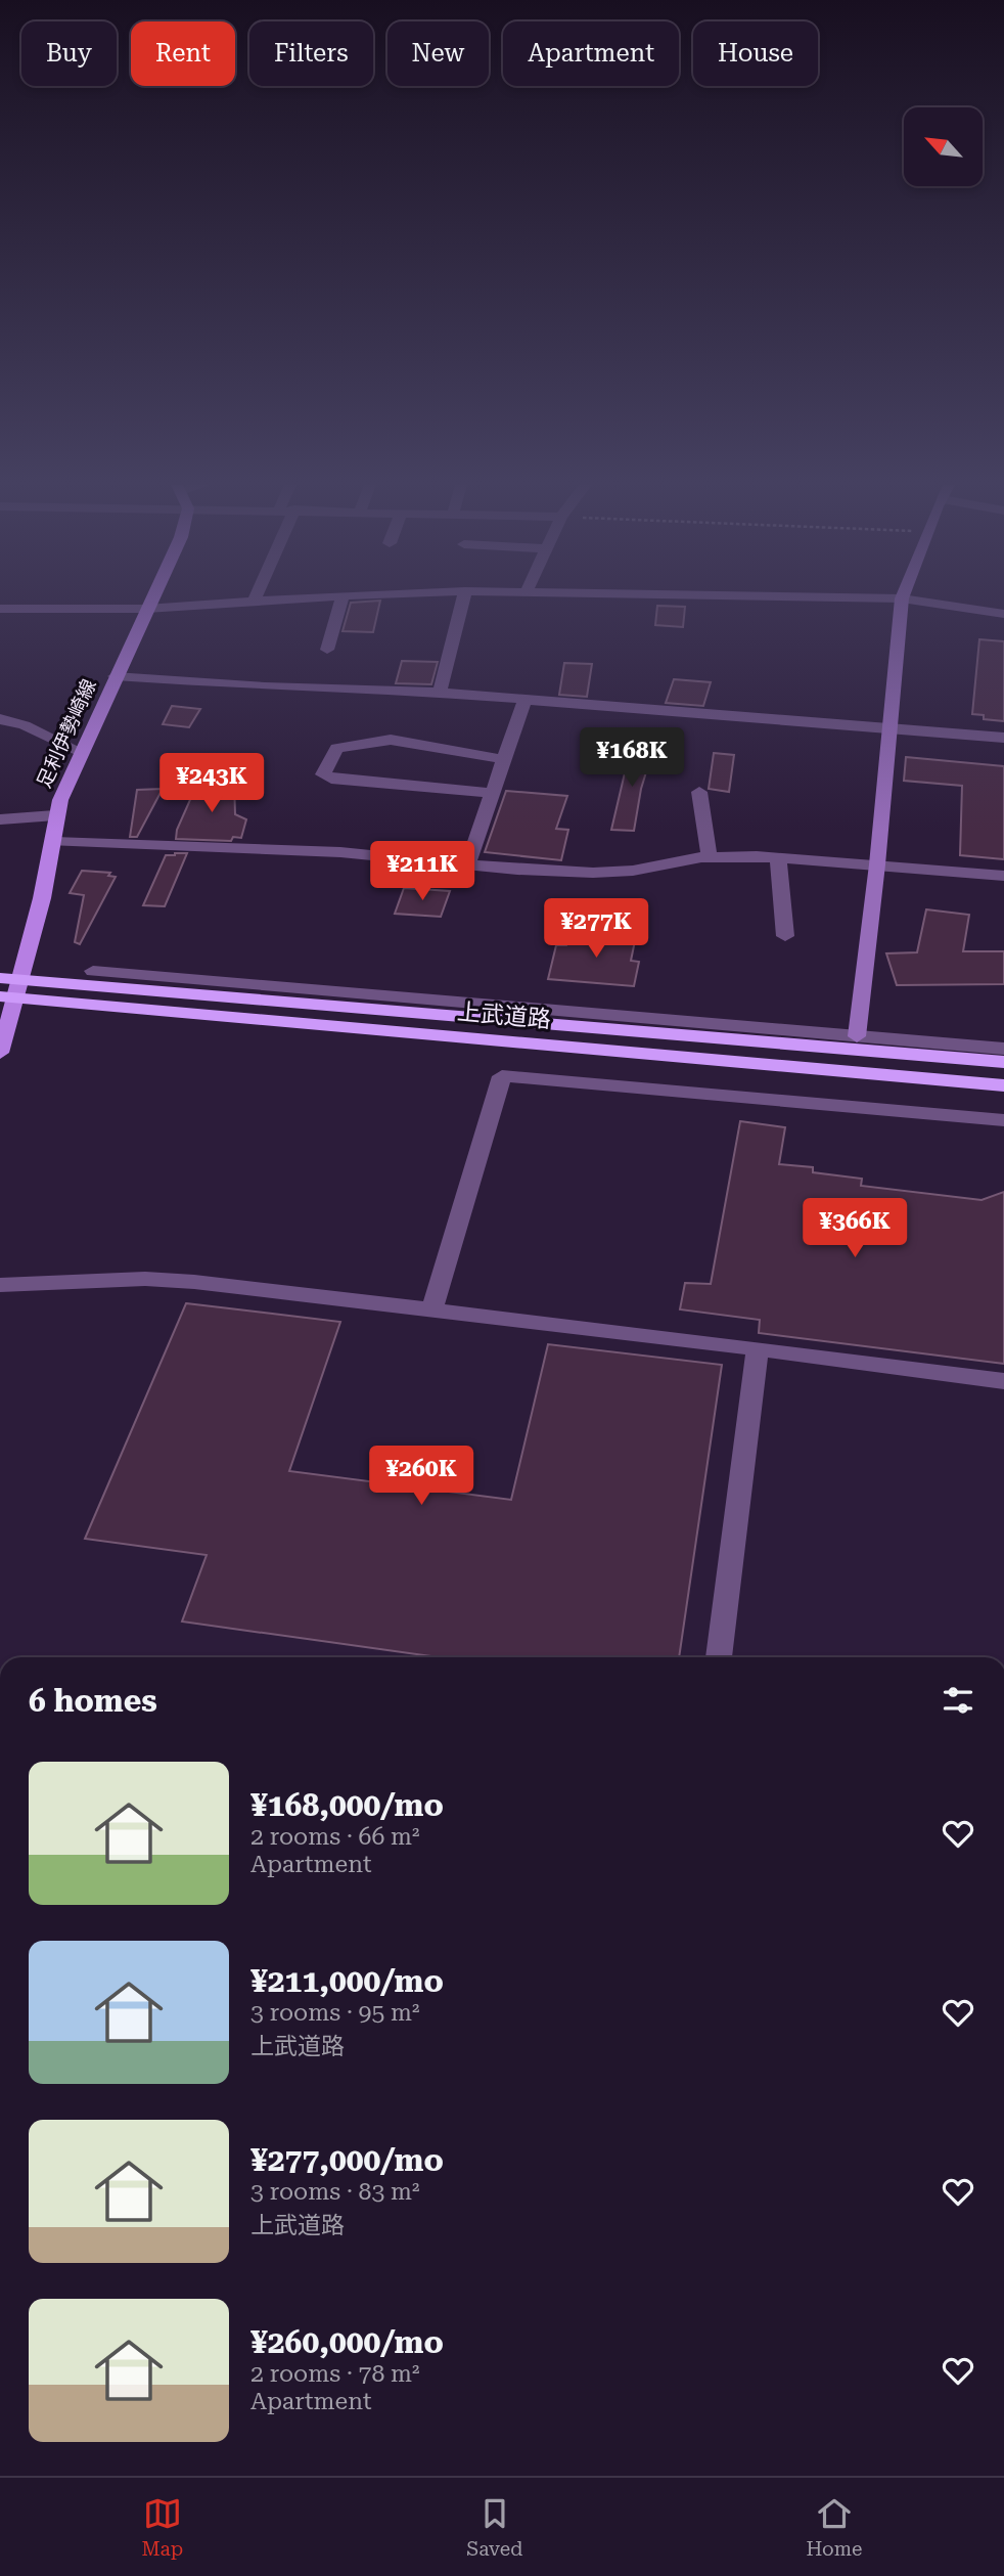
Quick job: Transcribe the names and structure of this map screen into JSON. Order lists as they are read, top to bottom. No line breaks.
{"streets":{"highway":["上武道路"],"main road":["足利伊勢崎線"]},"crossings":[["足利伊勢崎線","上武道路"]],"north":"top left","page":{"chip":["Buy","Rent","Filters","New","Apartment","House"],"price":["¥168K","¥243K","¥211K","¥277K","¥366K","¥260K"],"heading":"6 homes","list":[{"name":"¥168,000/mo","note":"2 rooms · 66 m² · Apartment"},{"name":"¥211,000/mo","note":"3 rooms · 95 m² · 上武道路"},{"name":"¥277,000/mo","note":"3 rooms · 83 m² · 上武道路"},{"name":"¥260,000/mo","note":"2 rooms · 78 m² · Apartment"}],"tabs":["Map","Saved","Home"]}}
